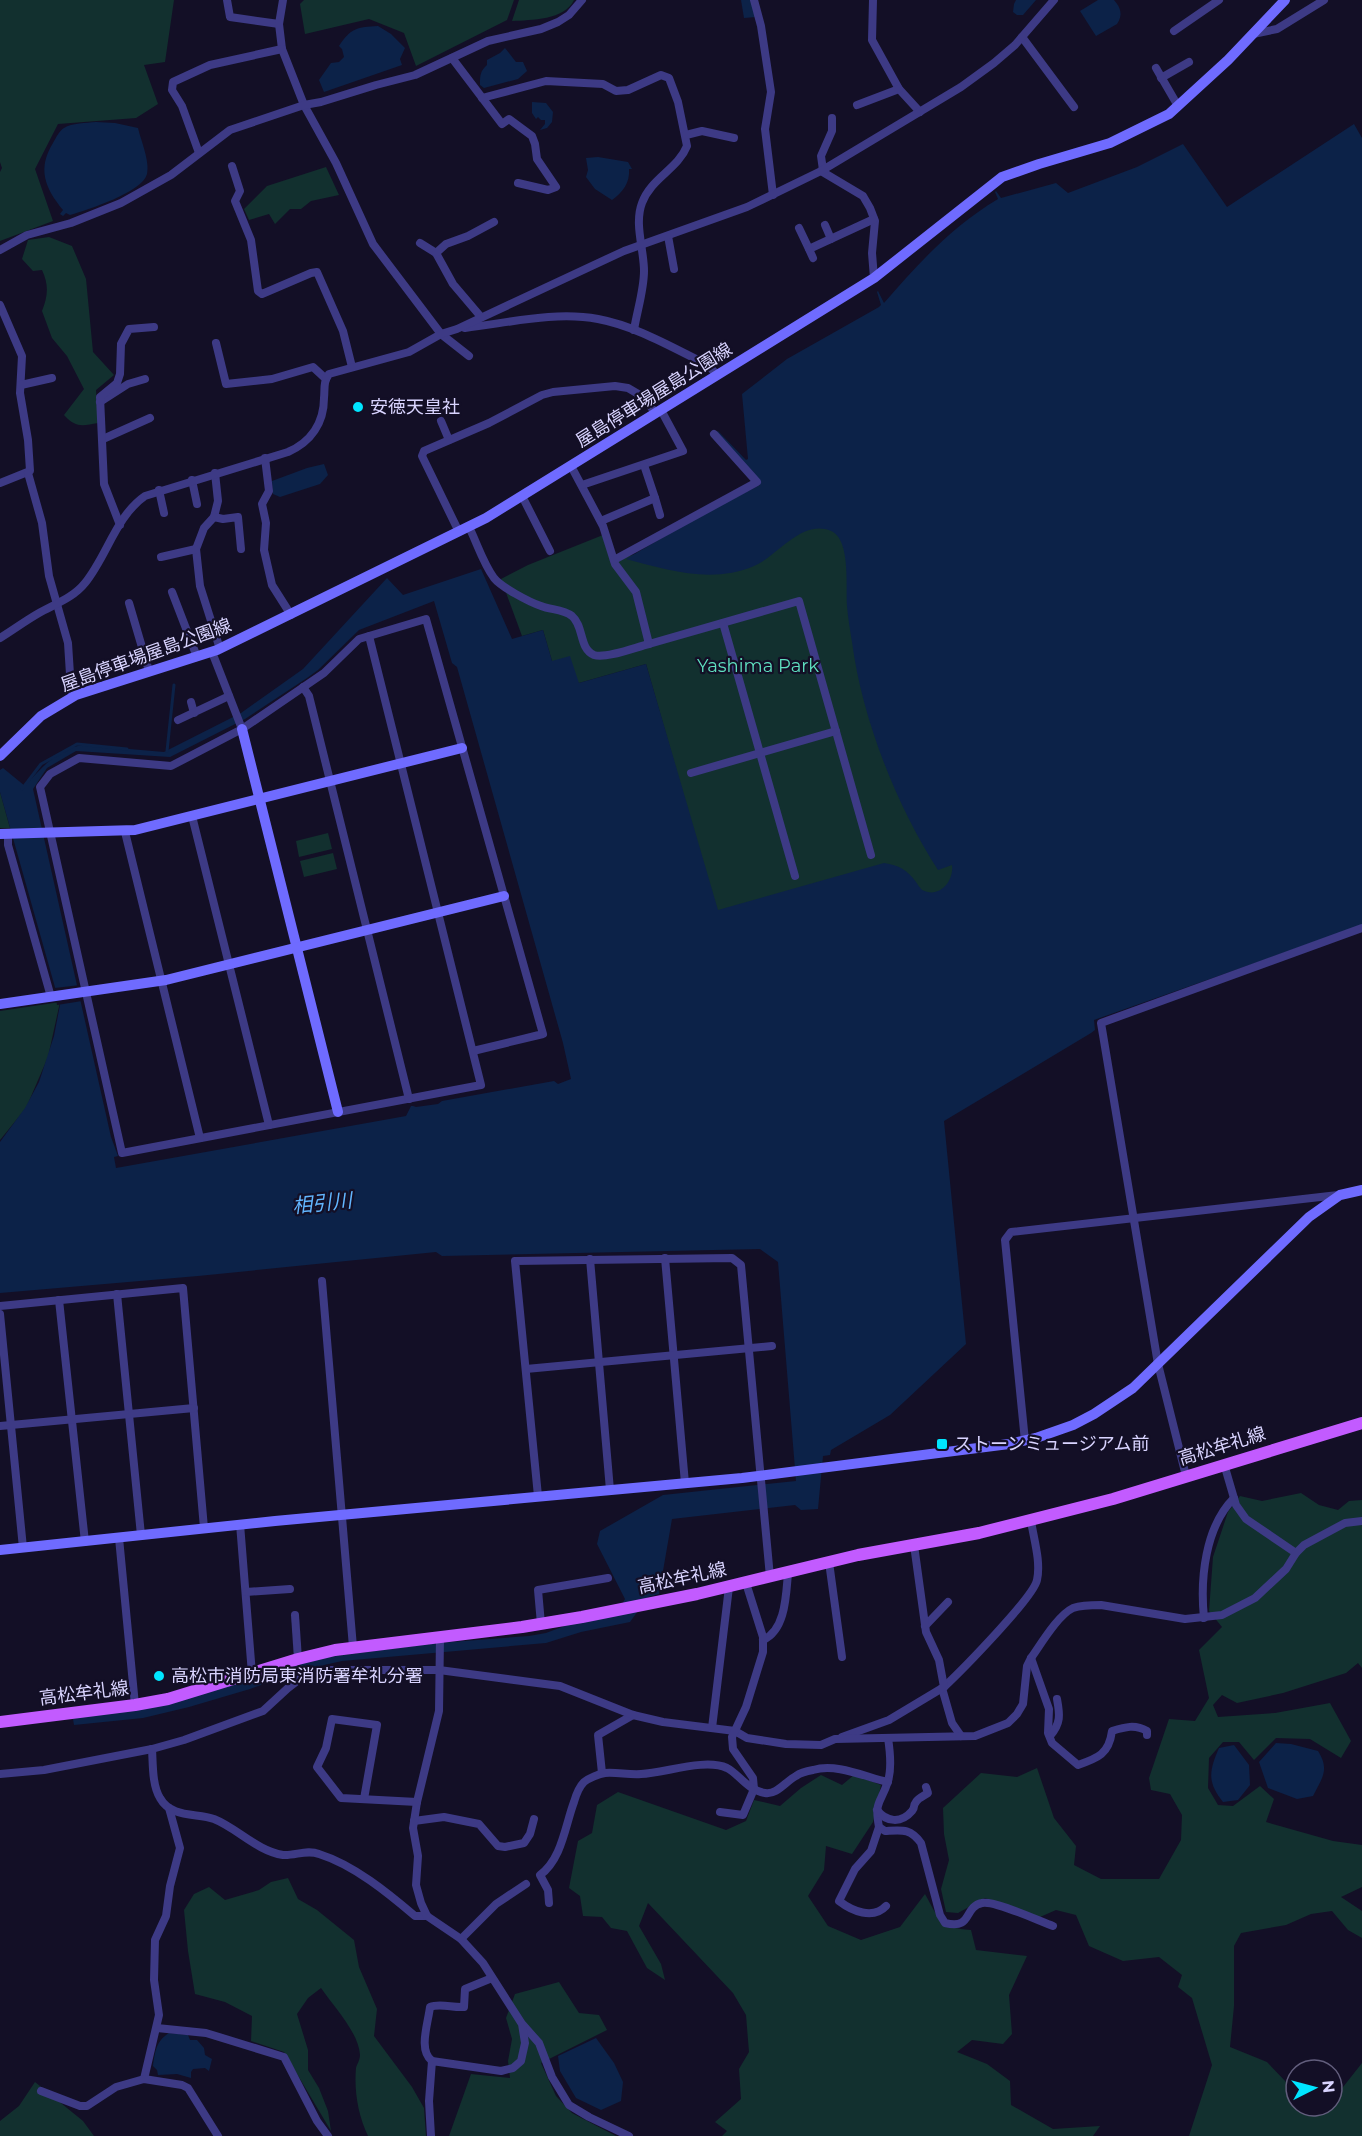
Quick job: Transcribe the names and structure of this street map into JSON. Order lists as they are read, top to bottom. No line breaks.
{"streets":{"main road":["高松牟礼線"],"street":["屋島停車場屋島公園線"]},"water":["相引川"],"parks":["Yashima Park"],"places":{"other":["安徳天皇社","高松市消防局東消防署牟礼分署"],"transit":["ストーンミュージアム前"]},"north":"right"}
